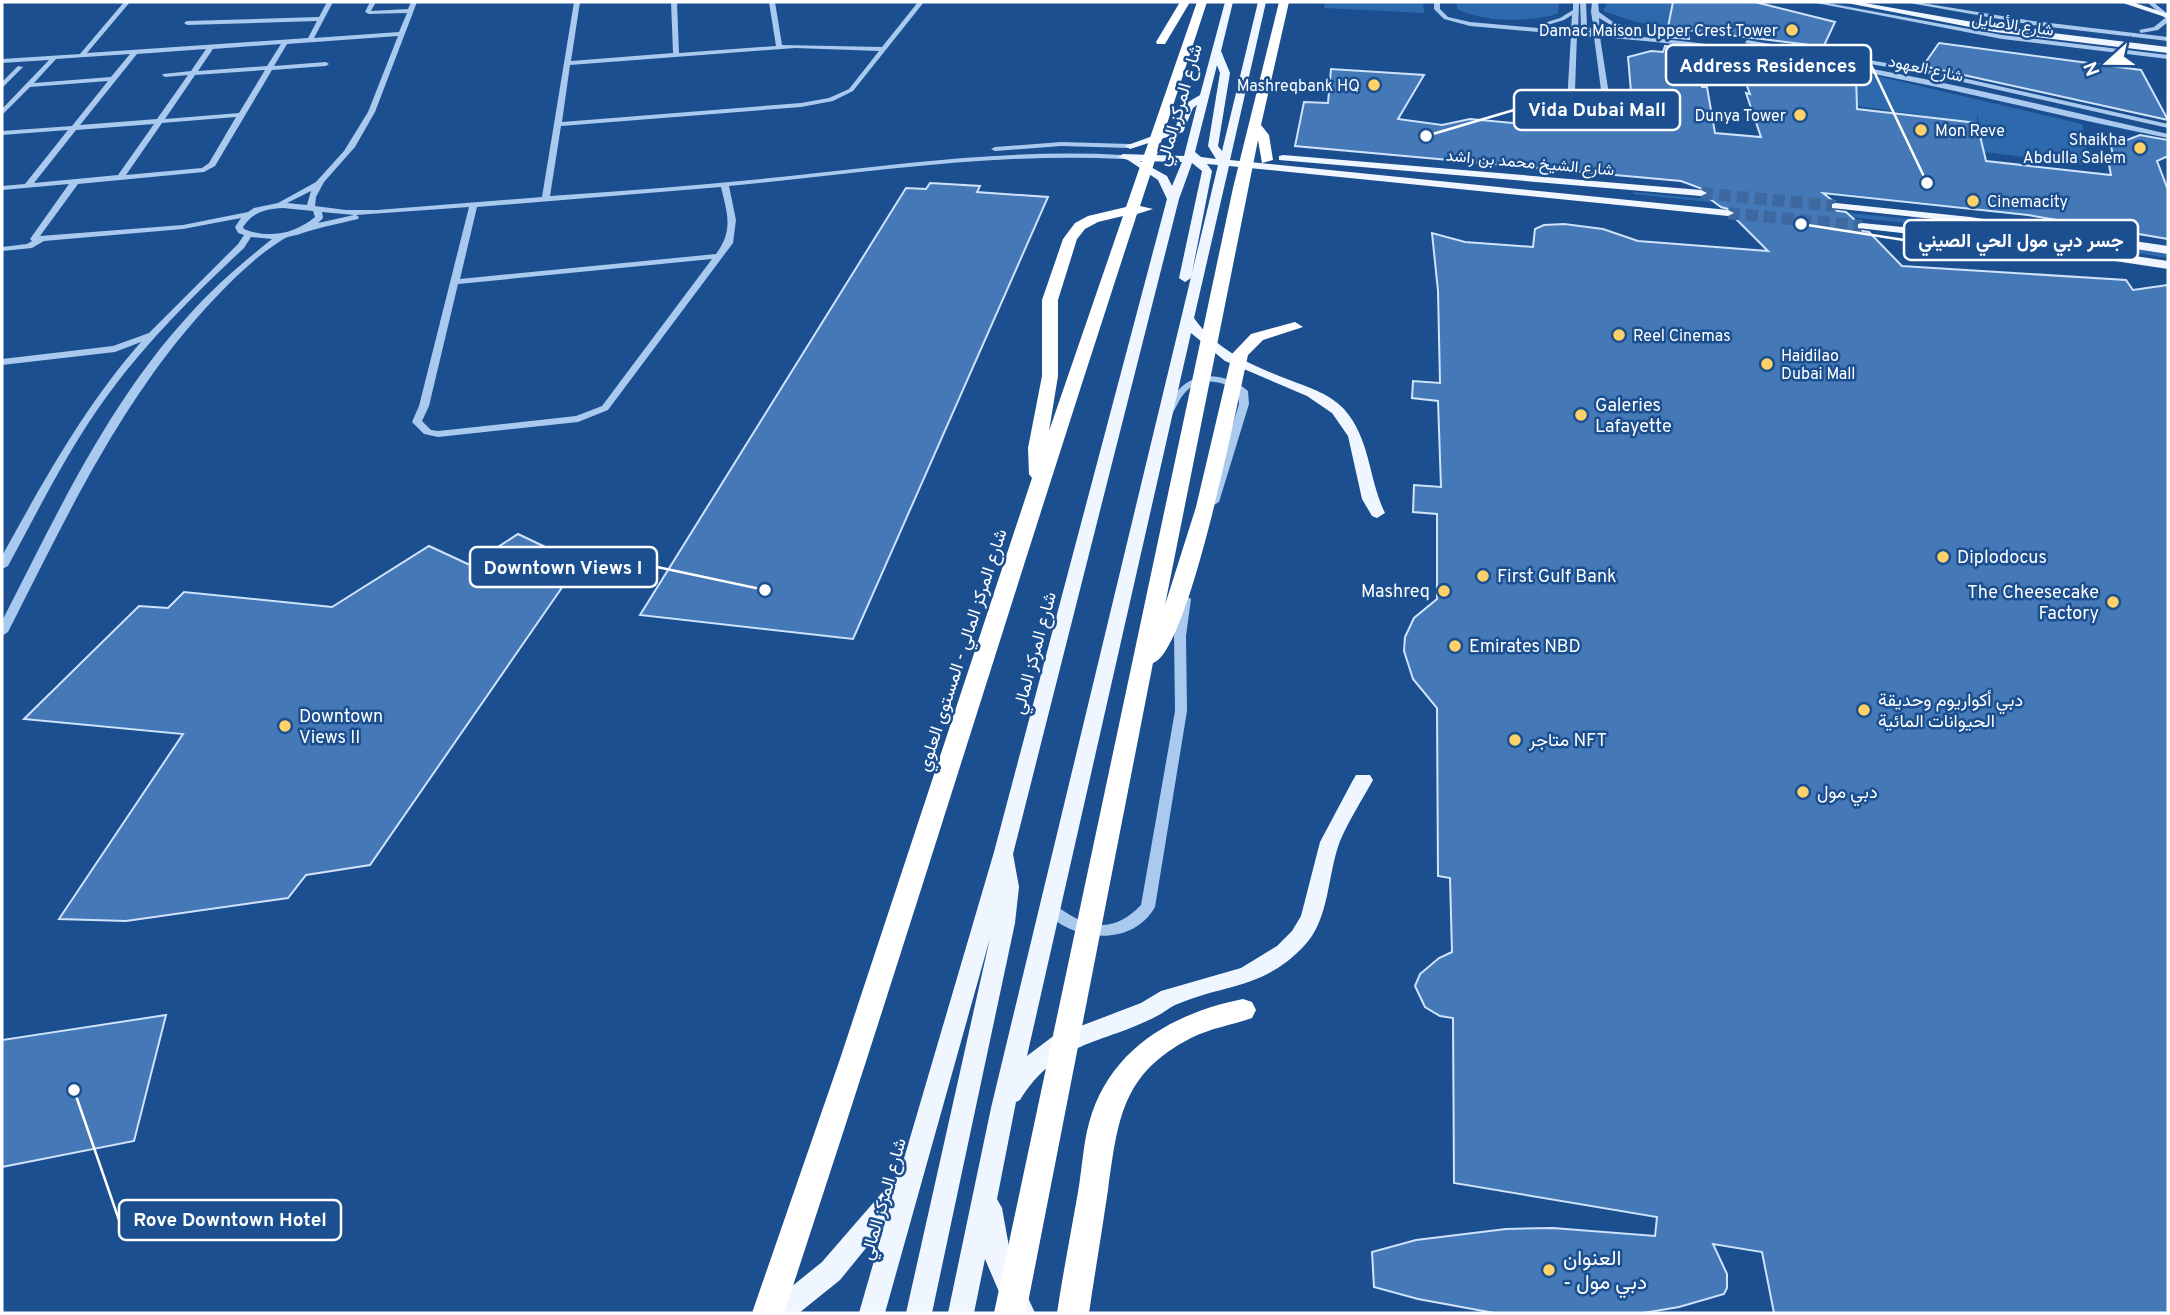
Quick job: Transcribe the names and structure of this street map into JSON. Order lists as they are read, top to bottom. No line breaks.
{"streets":{"highway":["شارع المركز المالي - المستوى العلوي"],"main road":["شارع الأصايل","شارع المركز المالي","شارع الشيخ محمد بن راشد"],"street":["شارع العهود"]},"places":["Damac Maison Upper Crest Tower","Mashreqbank HQ","Dunya Tower","Mon Reve","Vida Dubai Mall","Shaikha Abdulla Salem","Address Residences","Cinemacity","جسر دبي مول الحي الصيني","Reel Cinemas","Haidilao Dubai Mall","Galeries Lafayette","Diplodocus","First Gulf Bank","Downtown Views I","Mashreq","The Cheesecake Factory","Emirates NBD","دبي أكواريوم وحديقة الحيوانات المائية","Downtown Views II","متاجر NFT","دبي مول","Rove Downtown Hotel","العنوان - دبي مول"],"north":"left"}
